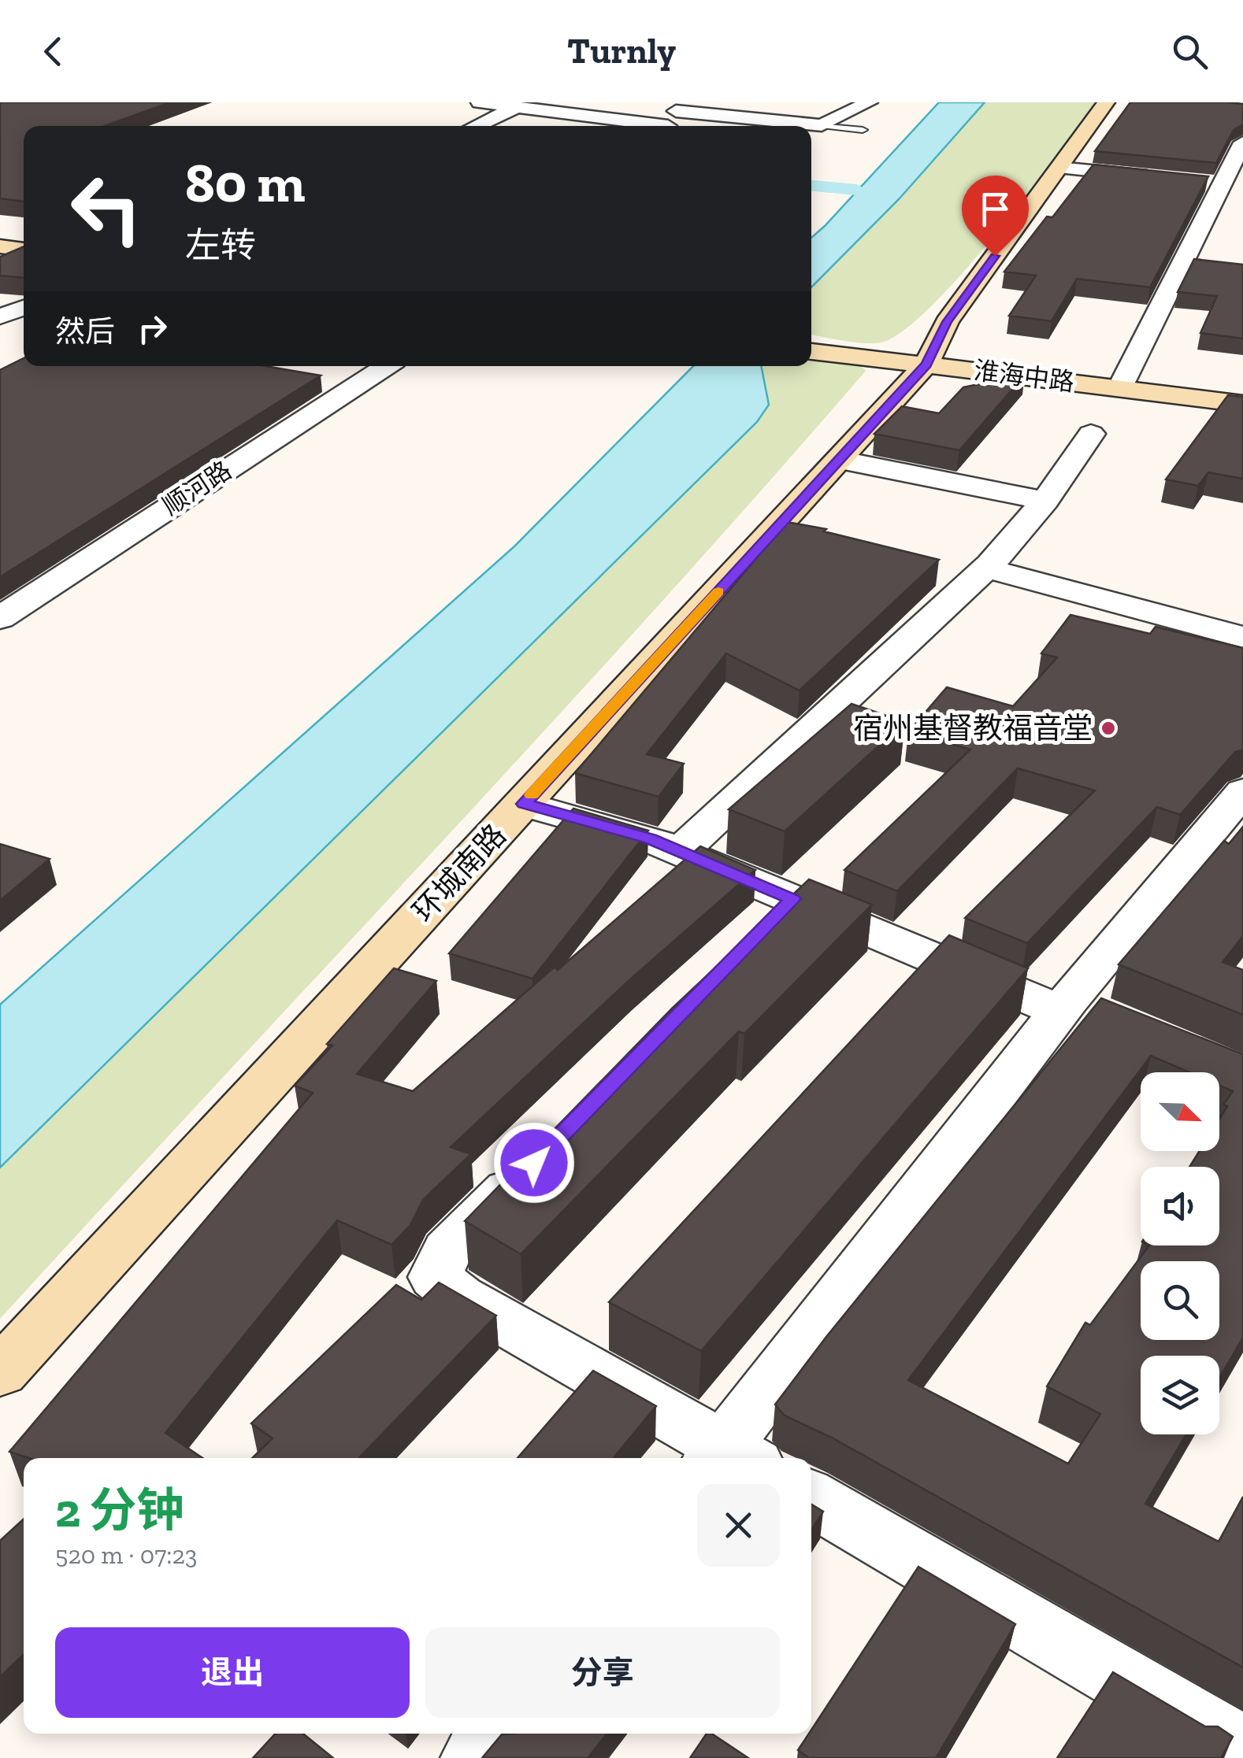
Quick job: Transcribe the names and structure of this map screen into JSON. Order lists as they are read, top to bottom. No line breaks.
{"streets":{"main road":["淮海中路","环城南路"],"street":["顺河路"]},"crossings":[["淮海中路","环城南路"]],"places":["宿州基督教福音堂"],"north":"bottom right","page":{"header":"Turnly","turn":["80 m","左转"],"then":"然后","heading":["2 分钟","520 m · 07:23"],"buttons":["退出","分享"]}}
